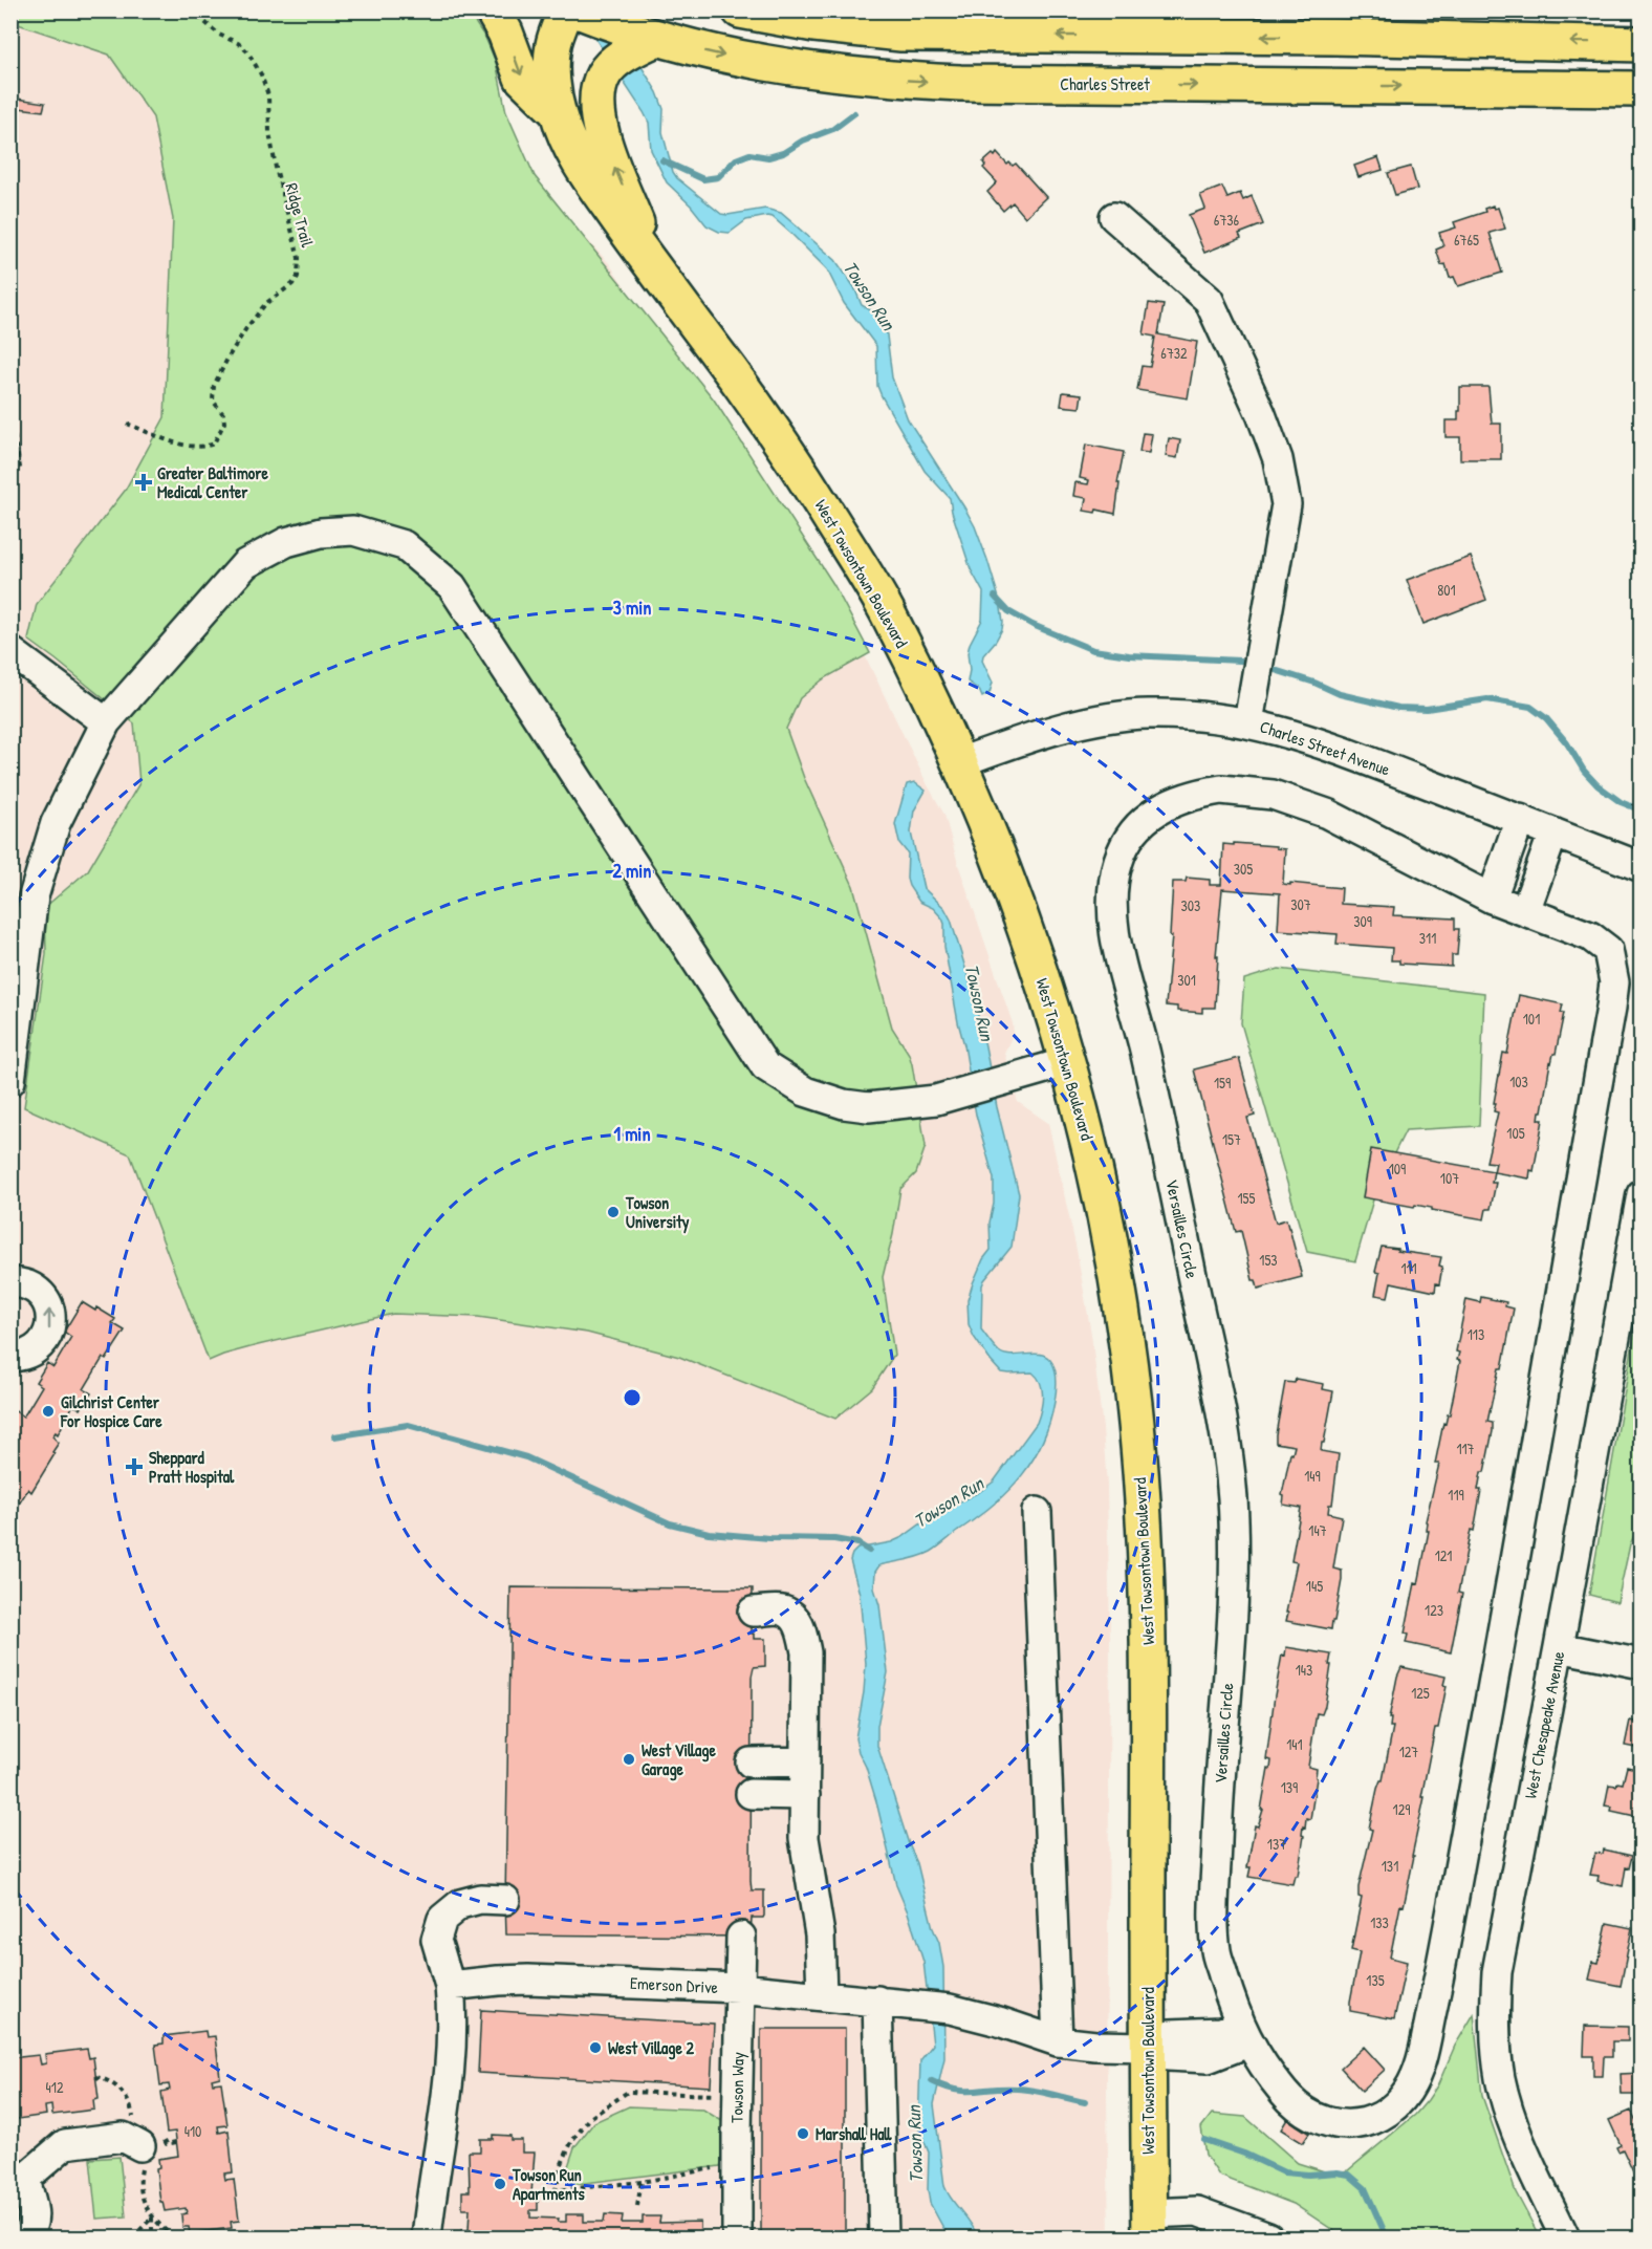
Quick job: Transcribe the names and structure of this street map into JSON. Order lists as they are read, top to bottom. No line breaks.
{"streets":{"main road":["Charles Street","West Towsontown Boulevard"],"street":["Charles Street Avenue","Versailles Circle","West Chesapeake Avenue","Emerson Drive","Towson Way"],"path":["Ridge Trail"]},"crossings":[["West Towsontown Boulevard","Charles Street Avenue"],["West Towsontown Boulevard","Emerson Drive"],["Emerson Drive","Towson Way"]],"water":["Towson Run"],"places":{"health":["Greater Baltimore Medical Center","Sheppard Pratt Hospital"],"other":["Towson University","Gilchrist Center For Hospice Care","West Village Garage","West Village 2","Marshall Hall","Towson Run Apartments"]},"house_numbers":["6736","6765","6732","801","305","307","303","309","311","301","101","103","159","105","157","109","107","155","153","111","113","117","149","119","147","121","145","123","143","125","141","127","139","129","137","131","133","135","412","410"],"rings":["3 min","2 min","1 min"]}
